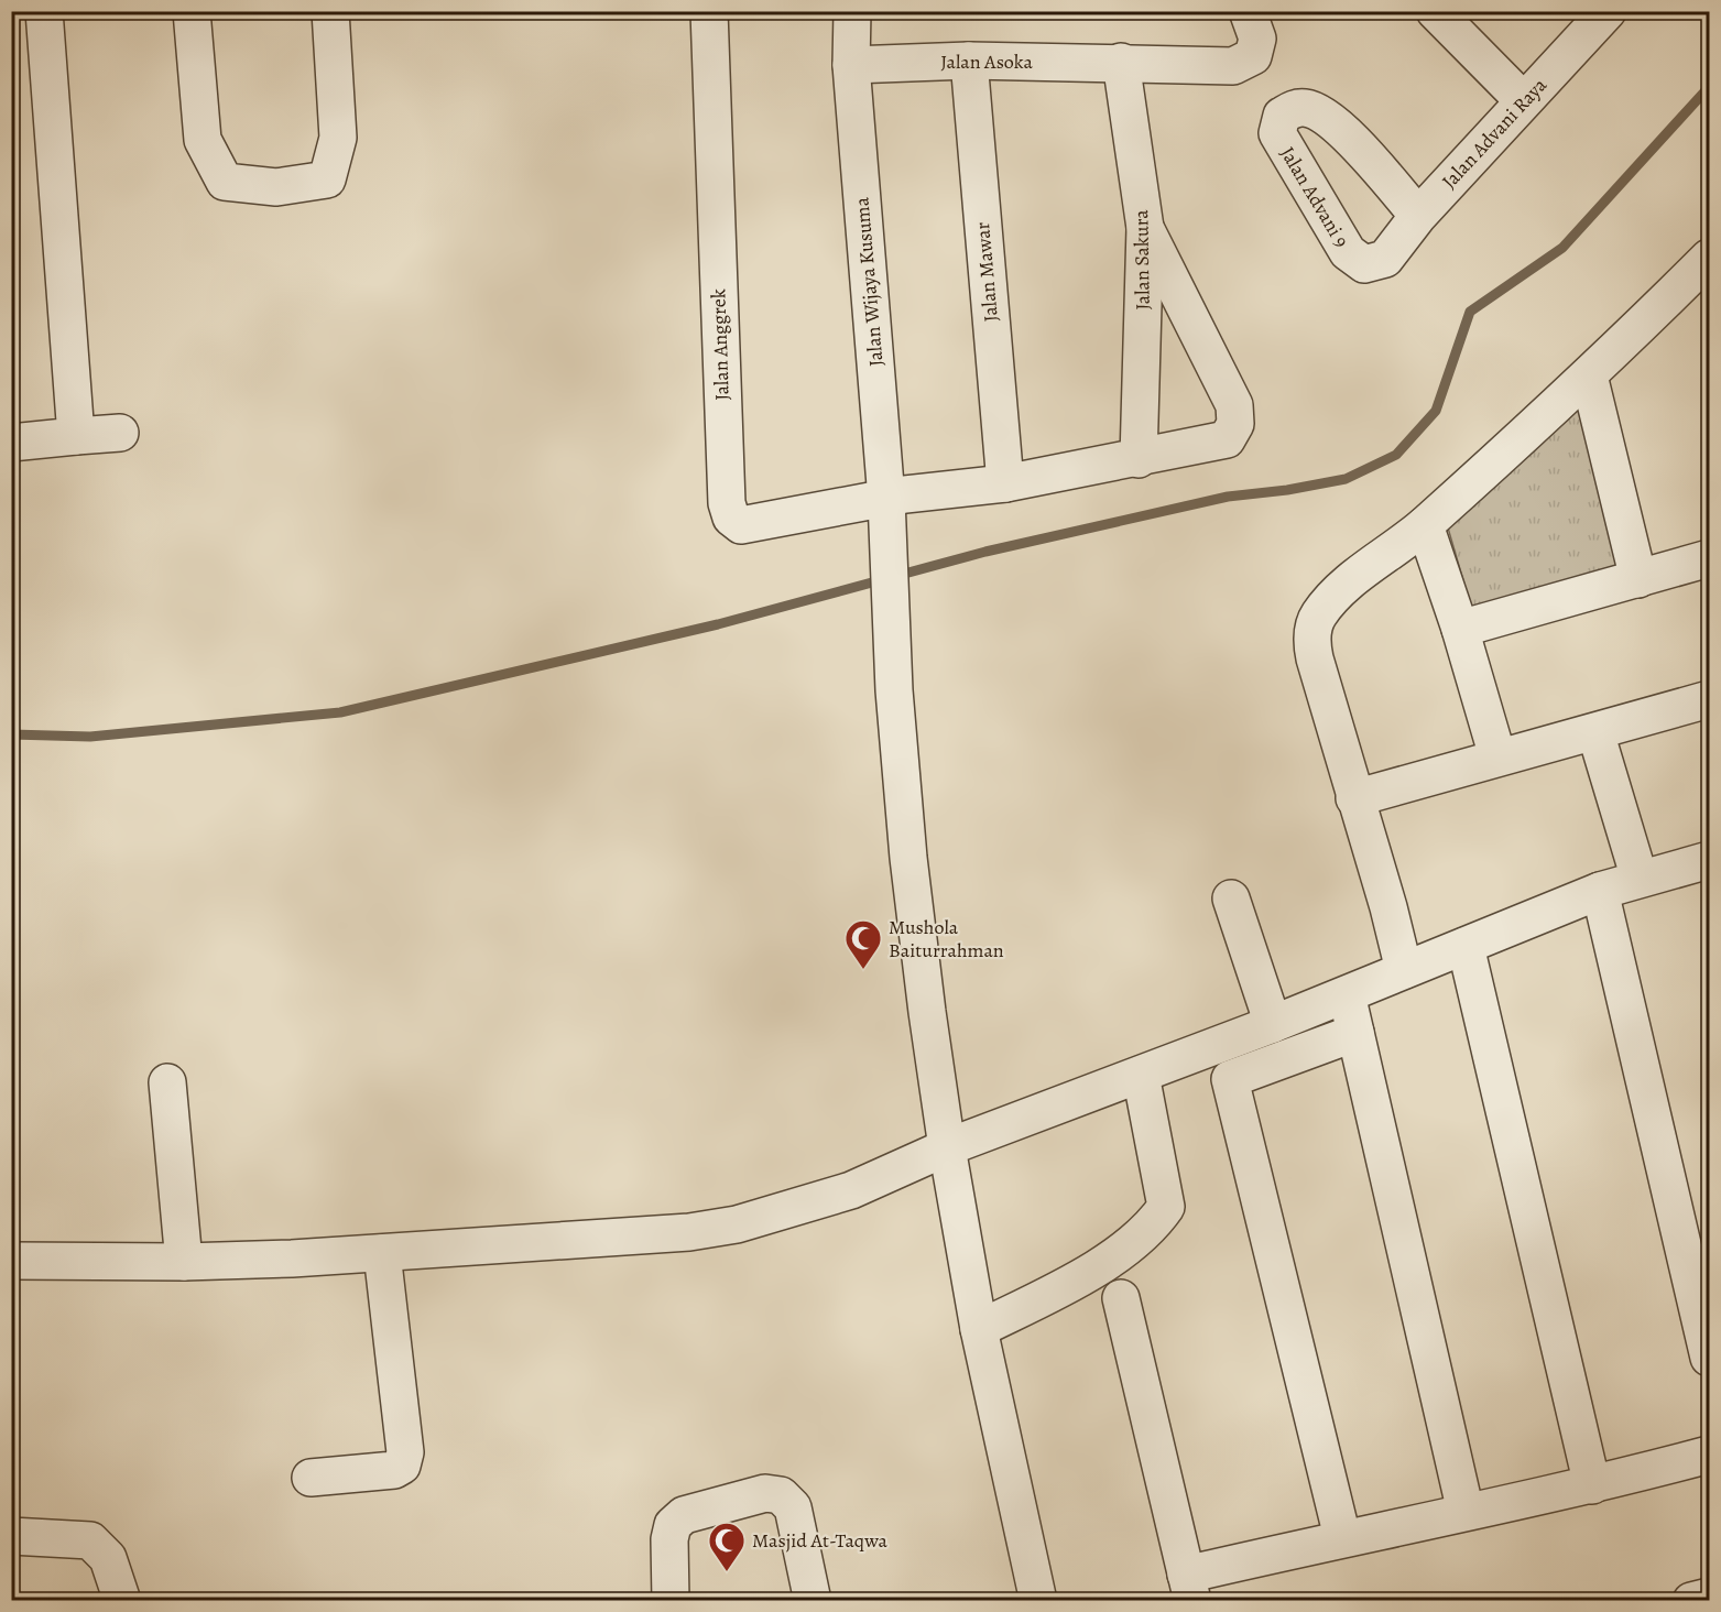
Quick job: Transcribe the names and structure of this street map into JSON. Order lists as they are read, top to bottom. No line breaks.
{"streets":{"street":["Jalan Asoka","Jalan Advani Raya","Jalan Advani 9","Jalan Sakura","Jalan Mawar","Jalan Wijaya Kusuma","Jalan Anggrek"]},"crossings":[["Jalan Asoka","Jalan Sakura"],["Jalan Asoka","Jalan Mawar"],["Jalan Asoka","Jalan Wijaya Kusuma"],["Jalan Advani Raya","Jalan Advani 9"],["Jalan Sakura","Jalan Anggrek"],["Jalan Mawar","Jalan Anggrek"],["Jalan Wijaya Kusuma","Jalan Anggrek"]],"places":{"mosque":["Mushola Baiturrahman","Masjid At-Taqwa"]}}
